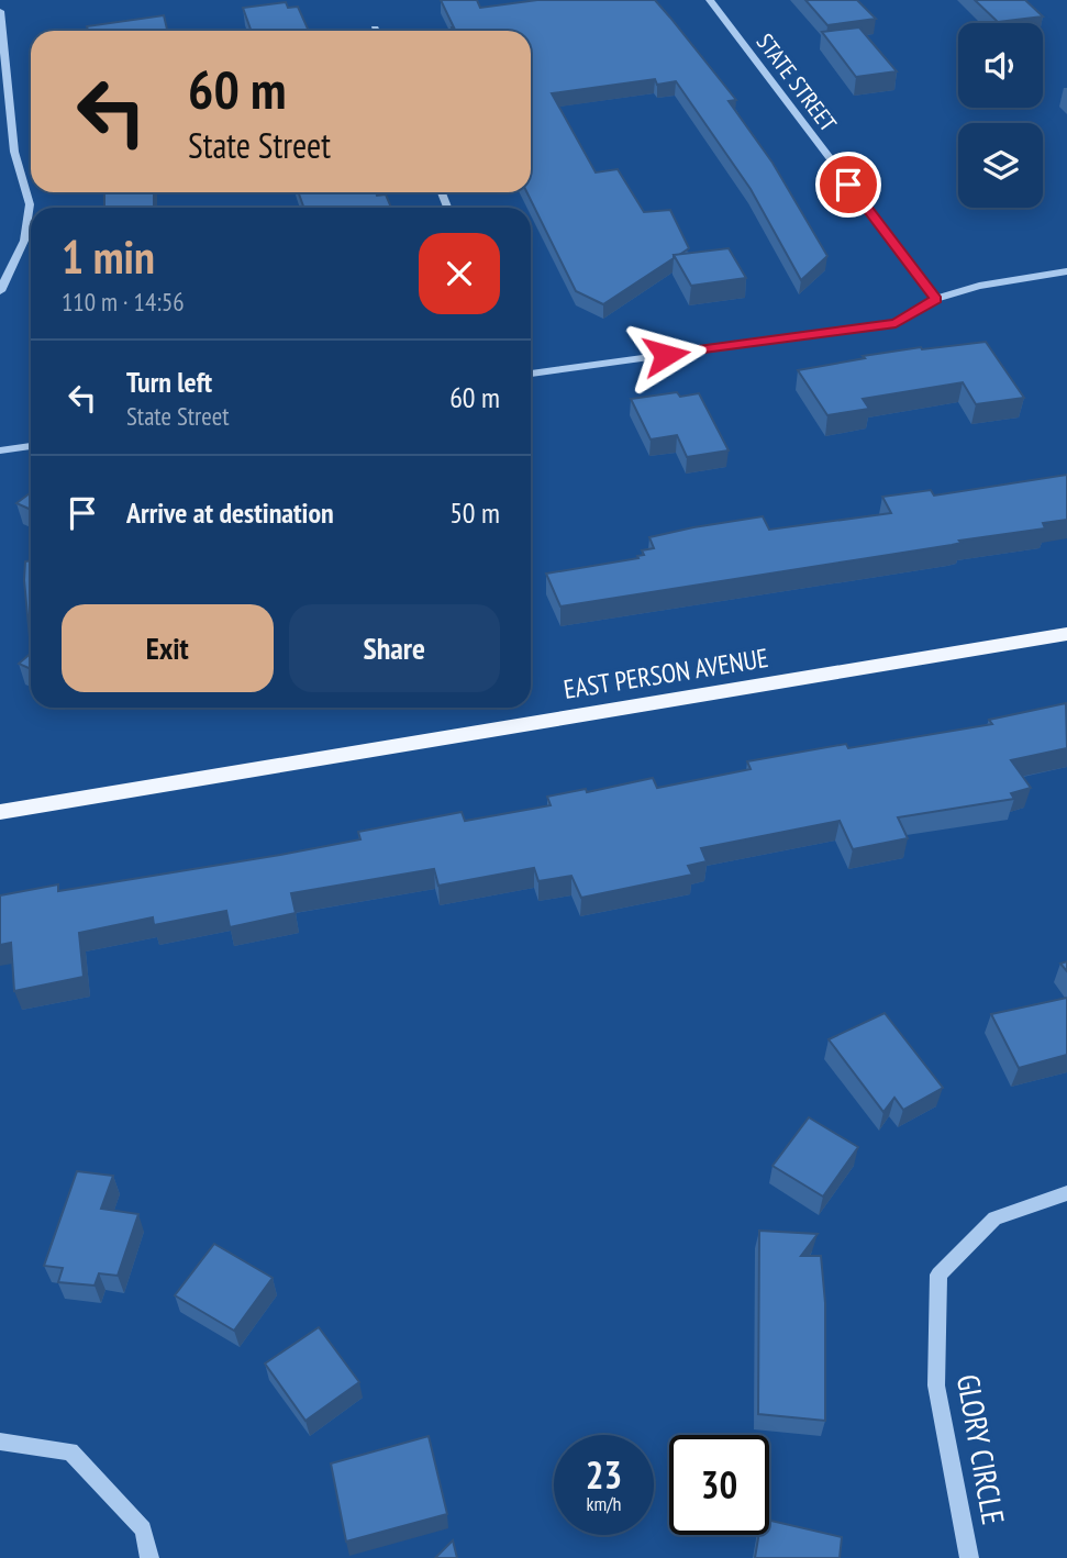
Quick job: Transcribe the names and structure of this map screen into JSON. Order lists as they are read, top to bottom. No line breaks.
{"streets":{"main road":["EAST PERSON AVENUE"],"street":["STATE STREET","GLORY CIRCLE"]},"page":{"turn":["60 m","State Street"],"heading":["1 min","110 m · 14:56"],"list":[{"name":"Turn left","note":"State Street","value":"60 m"},{"name":"Arrive at destination","value":"50 m"}],"buttons":["Exit","Share"],"speed":"23 km/h","limit":"30"}}
